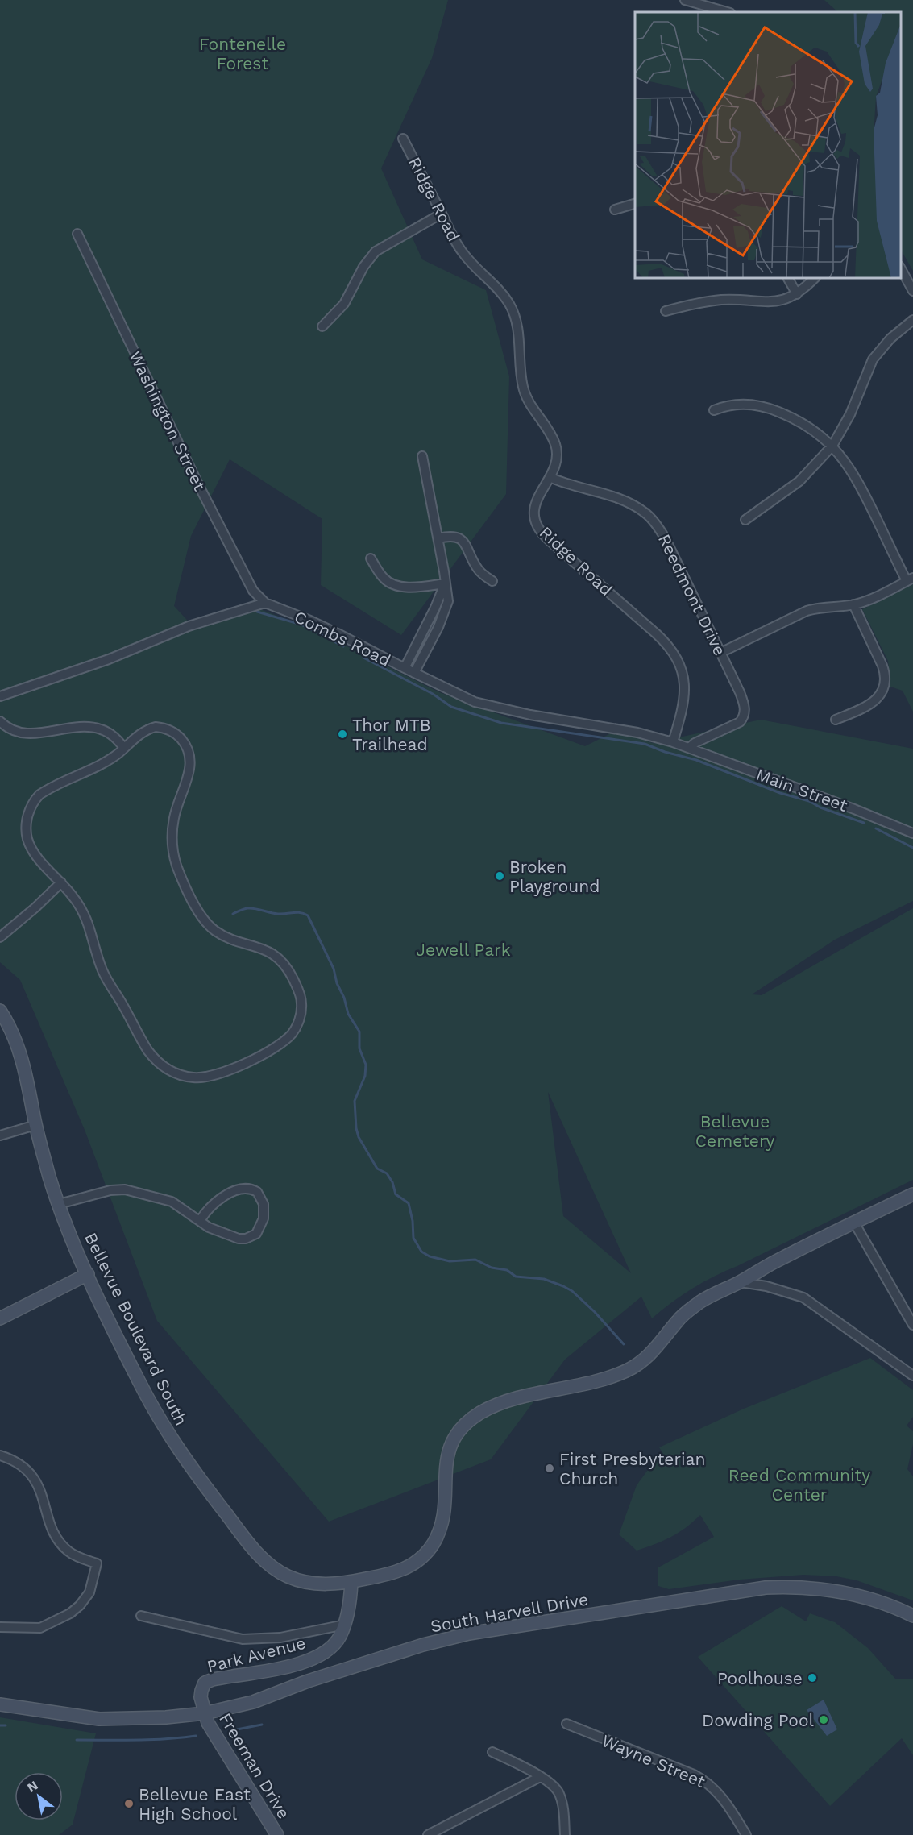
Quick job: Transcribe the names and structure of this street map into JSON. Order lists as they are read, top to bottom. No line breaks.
{"streets":{"street":["Ridge Road","Washington Street","Reedmont Drive","Combs Road","Main Street","Bellevue Boulevard South","South Harvell Drive","Park Avenue","Wayne Street","Freeman Drive"]},"crossings":[["Ridge Road","Reedmont Drive"],["Ridge Road","Combs Road"],["Washington Street","Combs Road"],["Reedmont Drive","Combs Road"],["Reedmont Drive","Main Street"],["Combs Road","Main Street"],["Bellevue Boulevard South","Park Avenue"],["South Harvell Drive","Park Avenue"],["South Harvell Drive","Freeman Drive"],["Park Avenue","Freeman Drive"]],"parks":["Fontenelle Forest","Jewell Park","Bellevue Cemetery","Reed Community Center"],"places":["Thor MTB Trailhead","Broken Playground","First Presbyterian Church","Poolhouse","Dowding Pool","Bellevue East High School"],"north":"top left"}
